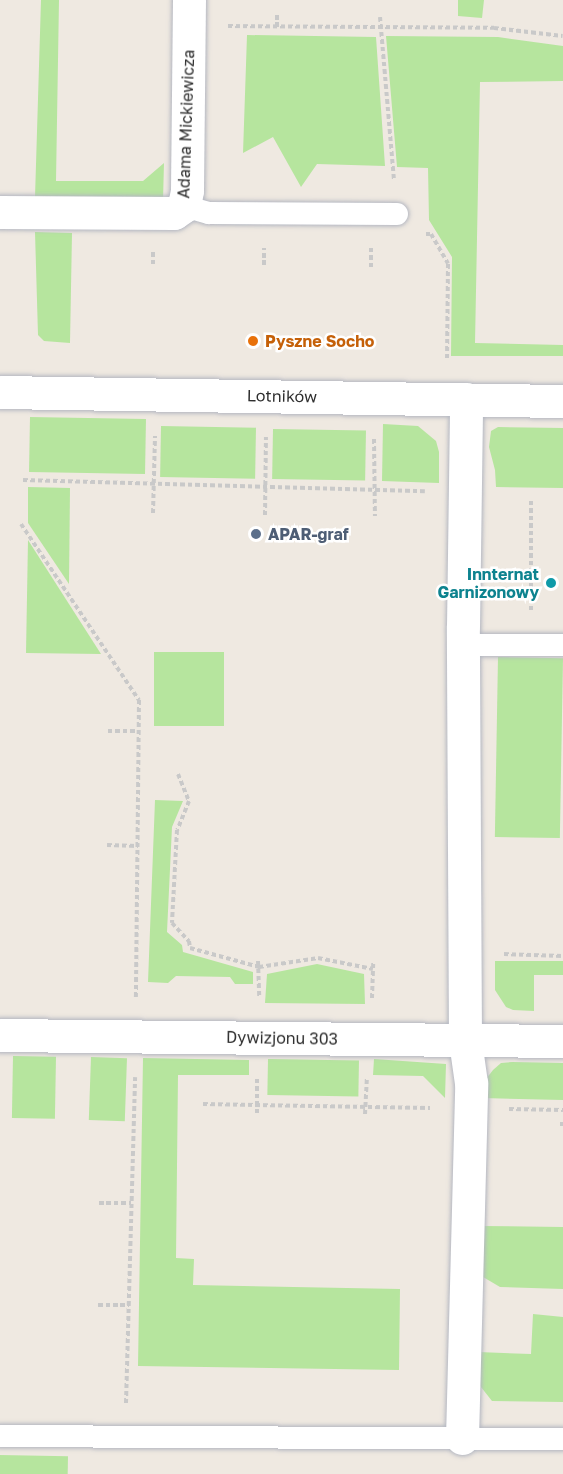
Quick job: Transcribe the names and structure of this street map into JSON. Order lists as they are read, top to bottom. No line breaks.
{"streets":{"street":["Adama Mickiewicza","Lotników","Dywizjonu 303"]},"places":["Pyszne Socho","APAR-graf","Innternat Garnizonowy"]}
